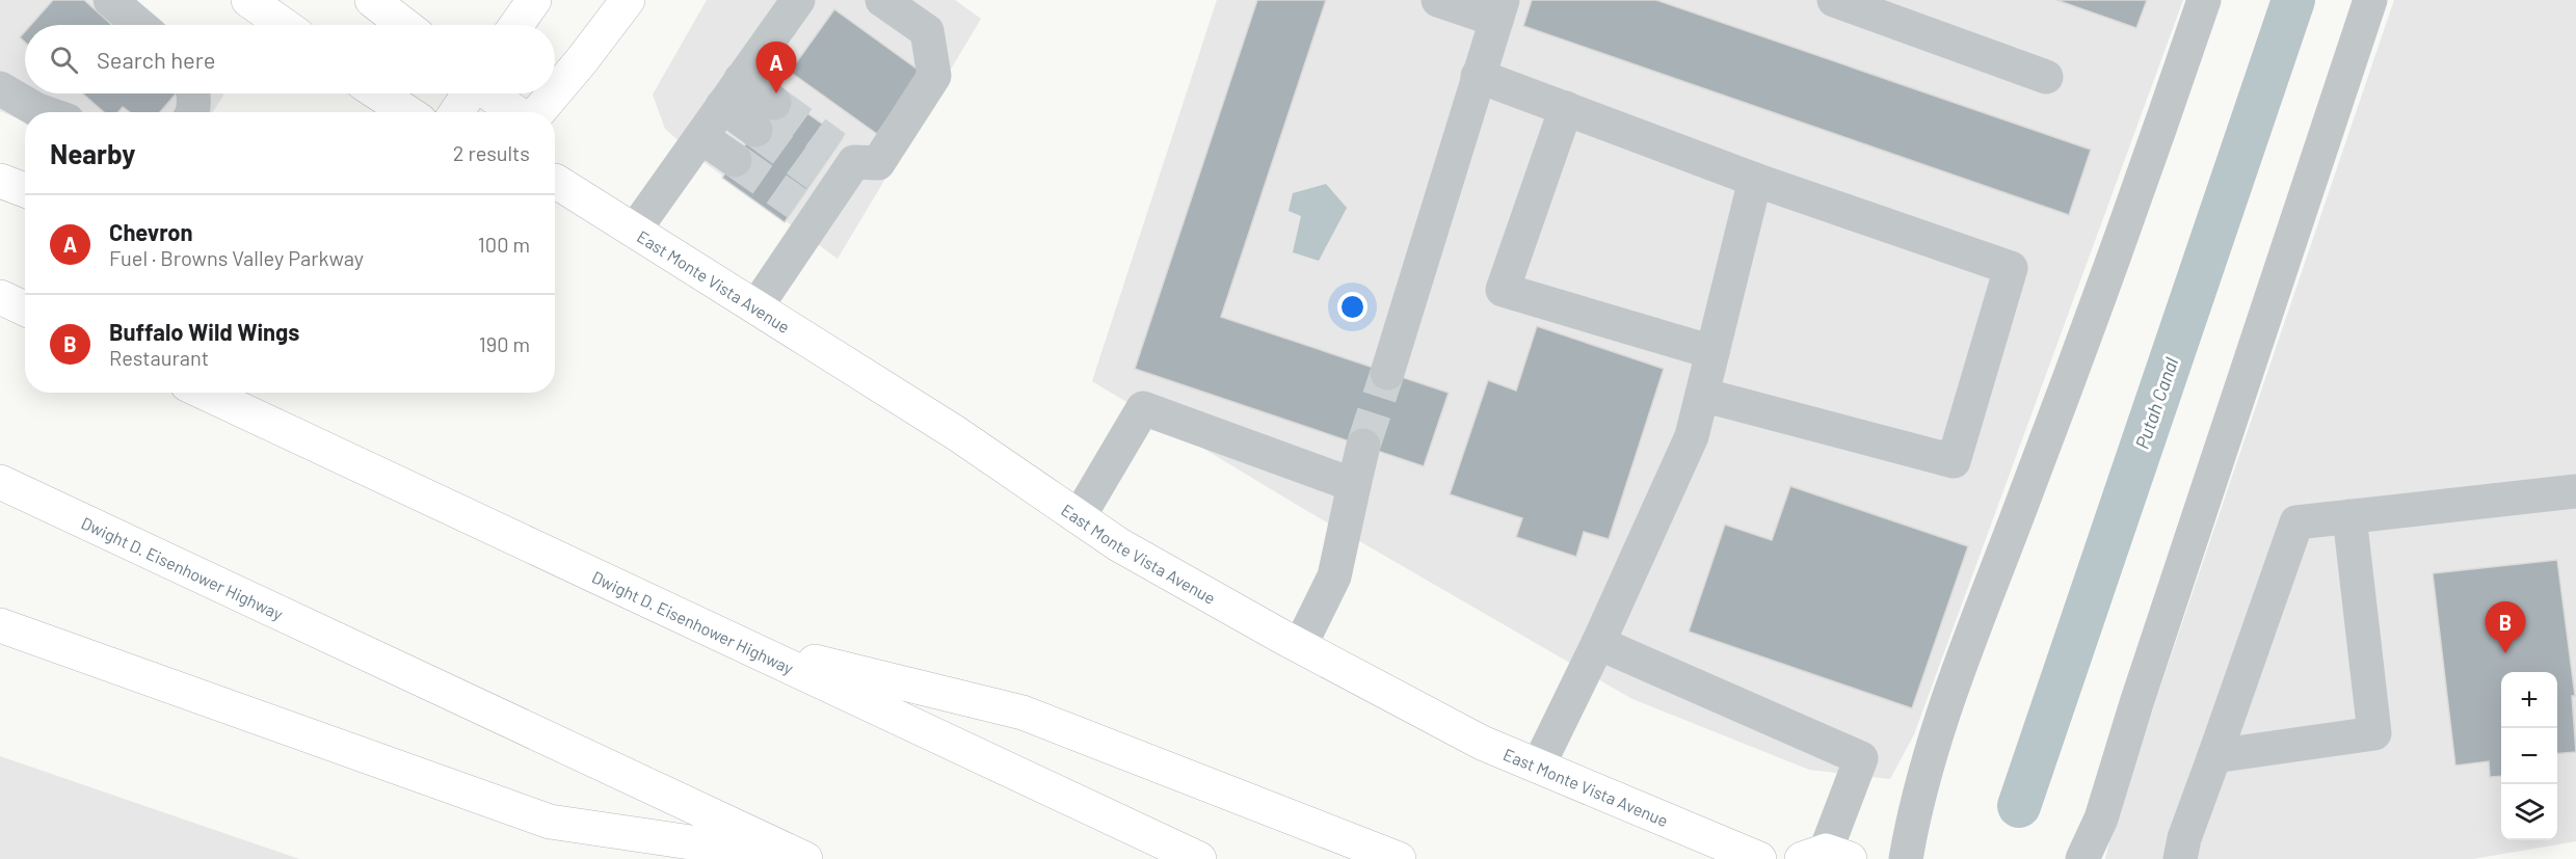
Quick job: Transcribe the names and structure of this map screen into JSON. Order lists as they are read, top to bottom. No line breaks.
{"streets":{"main road":["East Monte Vista Avenue","Dwight D. Eisenhower Highway"]},"water":["Putah Canal"],"page":{"search":"Search here","pins":["A","B"],"heading":["Nearby","2 results"],"list":[{"mark":"A","name":"Chevron","note":"Fuel · Browns Valley Parkway","value":"100 m"},{"mark":"B","name":"Buffalo Wild Wings","note":"Restaurant","value":"190 m"}],"map_buttons":["+","−"]}}
